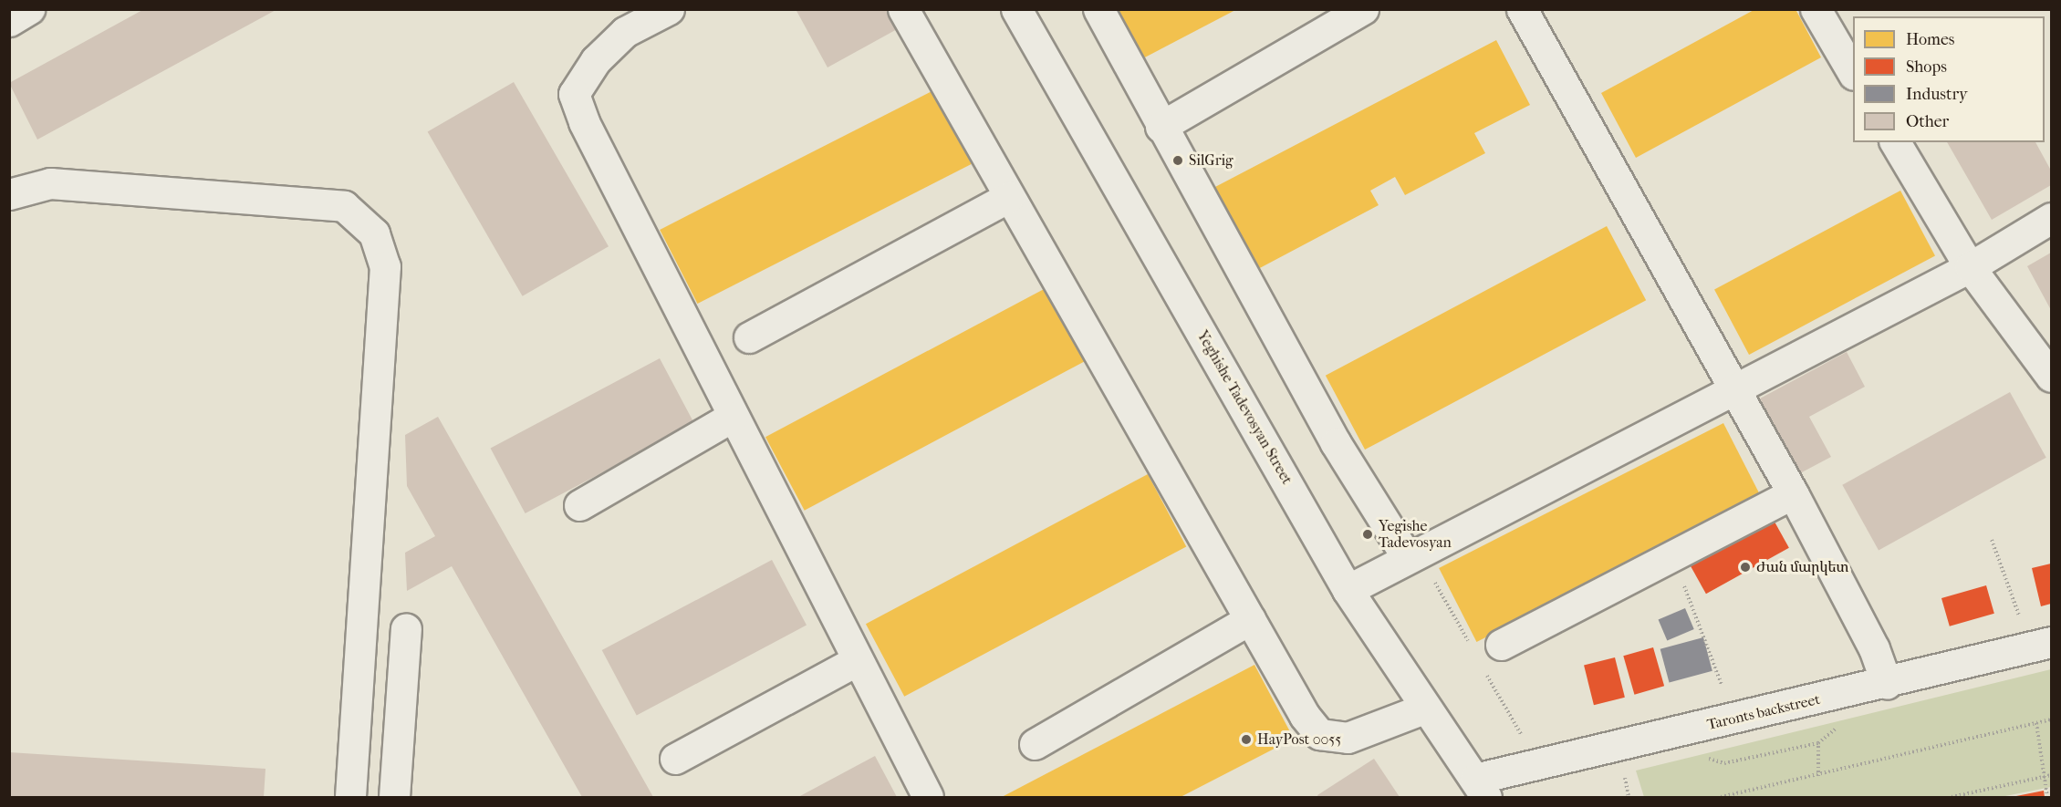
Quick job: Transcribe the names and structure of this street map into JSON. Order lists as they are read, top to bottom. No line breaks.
{"streets":{"street":["Yeghishe Tadevosyan Street","Taronts backstreet"]},"crossings":[["Yeghishe Tadevosyan Street","Taronts backstreet"]],"places":["SilGrig","Yegishe Tadevosyan","Ժան մարկետ","HayPost 0055"],"legend":["Homes","Shops","Industry","Other"]}
